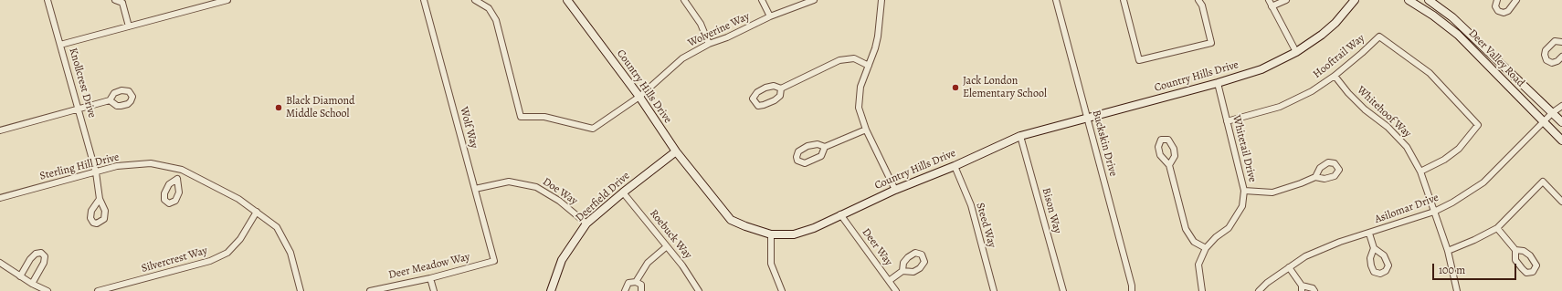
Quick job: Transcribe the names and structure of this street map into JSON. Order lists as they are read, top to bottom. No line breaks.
{"streets":{"street":["Wolverine Way","Hooftrail Way","Deer Valley Road","Country Hills Drive","Knollcrest Drive","Whitehoof Way","Wolf Way","Buckskin Drive","Whitetail Drive","Sterling Hill Drive","Doe Way","Deerfield Drive","Asilomar Drive","Bison Way","Steed Way","Roebuck Way","Deer Way","Silvercrest Way","Deer Meadow Way"]},"crossings":[["Wolverine Way","Country Hills Drive"],["Hooftrail Way","Whitehoof Way"],["Hooftrail Way","Whitetail Drive"],["Deer Valley Road","Asilomar Drive"],["Country Hills Drive","Buckskin Drive"],["Country Hills Drive","Whitetail Drive"],["Country Hills Drive","Deerfield Drive"],["Country Hills Drive","Bison Way"],["Country Hills Drive","Steed Way"],["Country Hills Drive","Deer Way"],["Knollcrest Drive","Sterling Hill Drive"],["Whitehoof Way","Asilomar Drive"],["Wolf Way","Doe Way"],["Wolf Way","Deer Meadow Way"],["Sterling Hill Drive","Silvercrest Way"],["Doe Way","Deerfield Drive"],["Deerfield Drive","Roebuck Way"]],"places":["Jack London Elementary School","Black Diamond Middle School"],"scale_bar":"100 m"}
